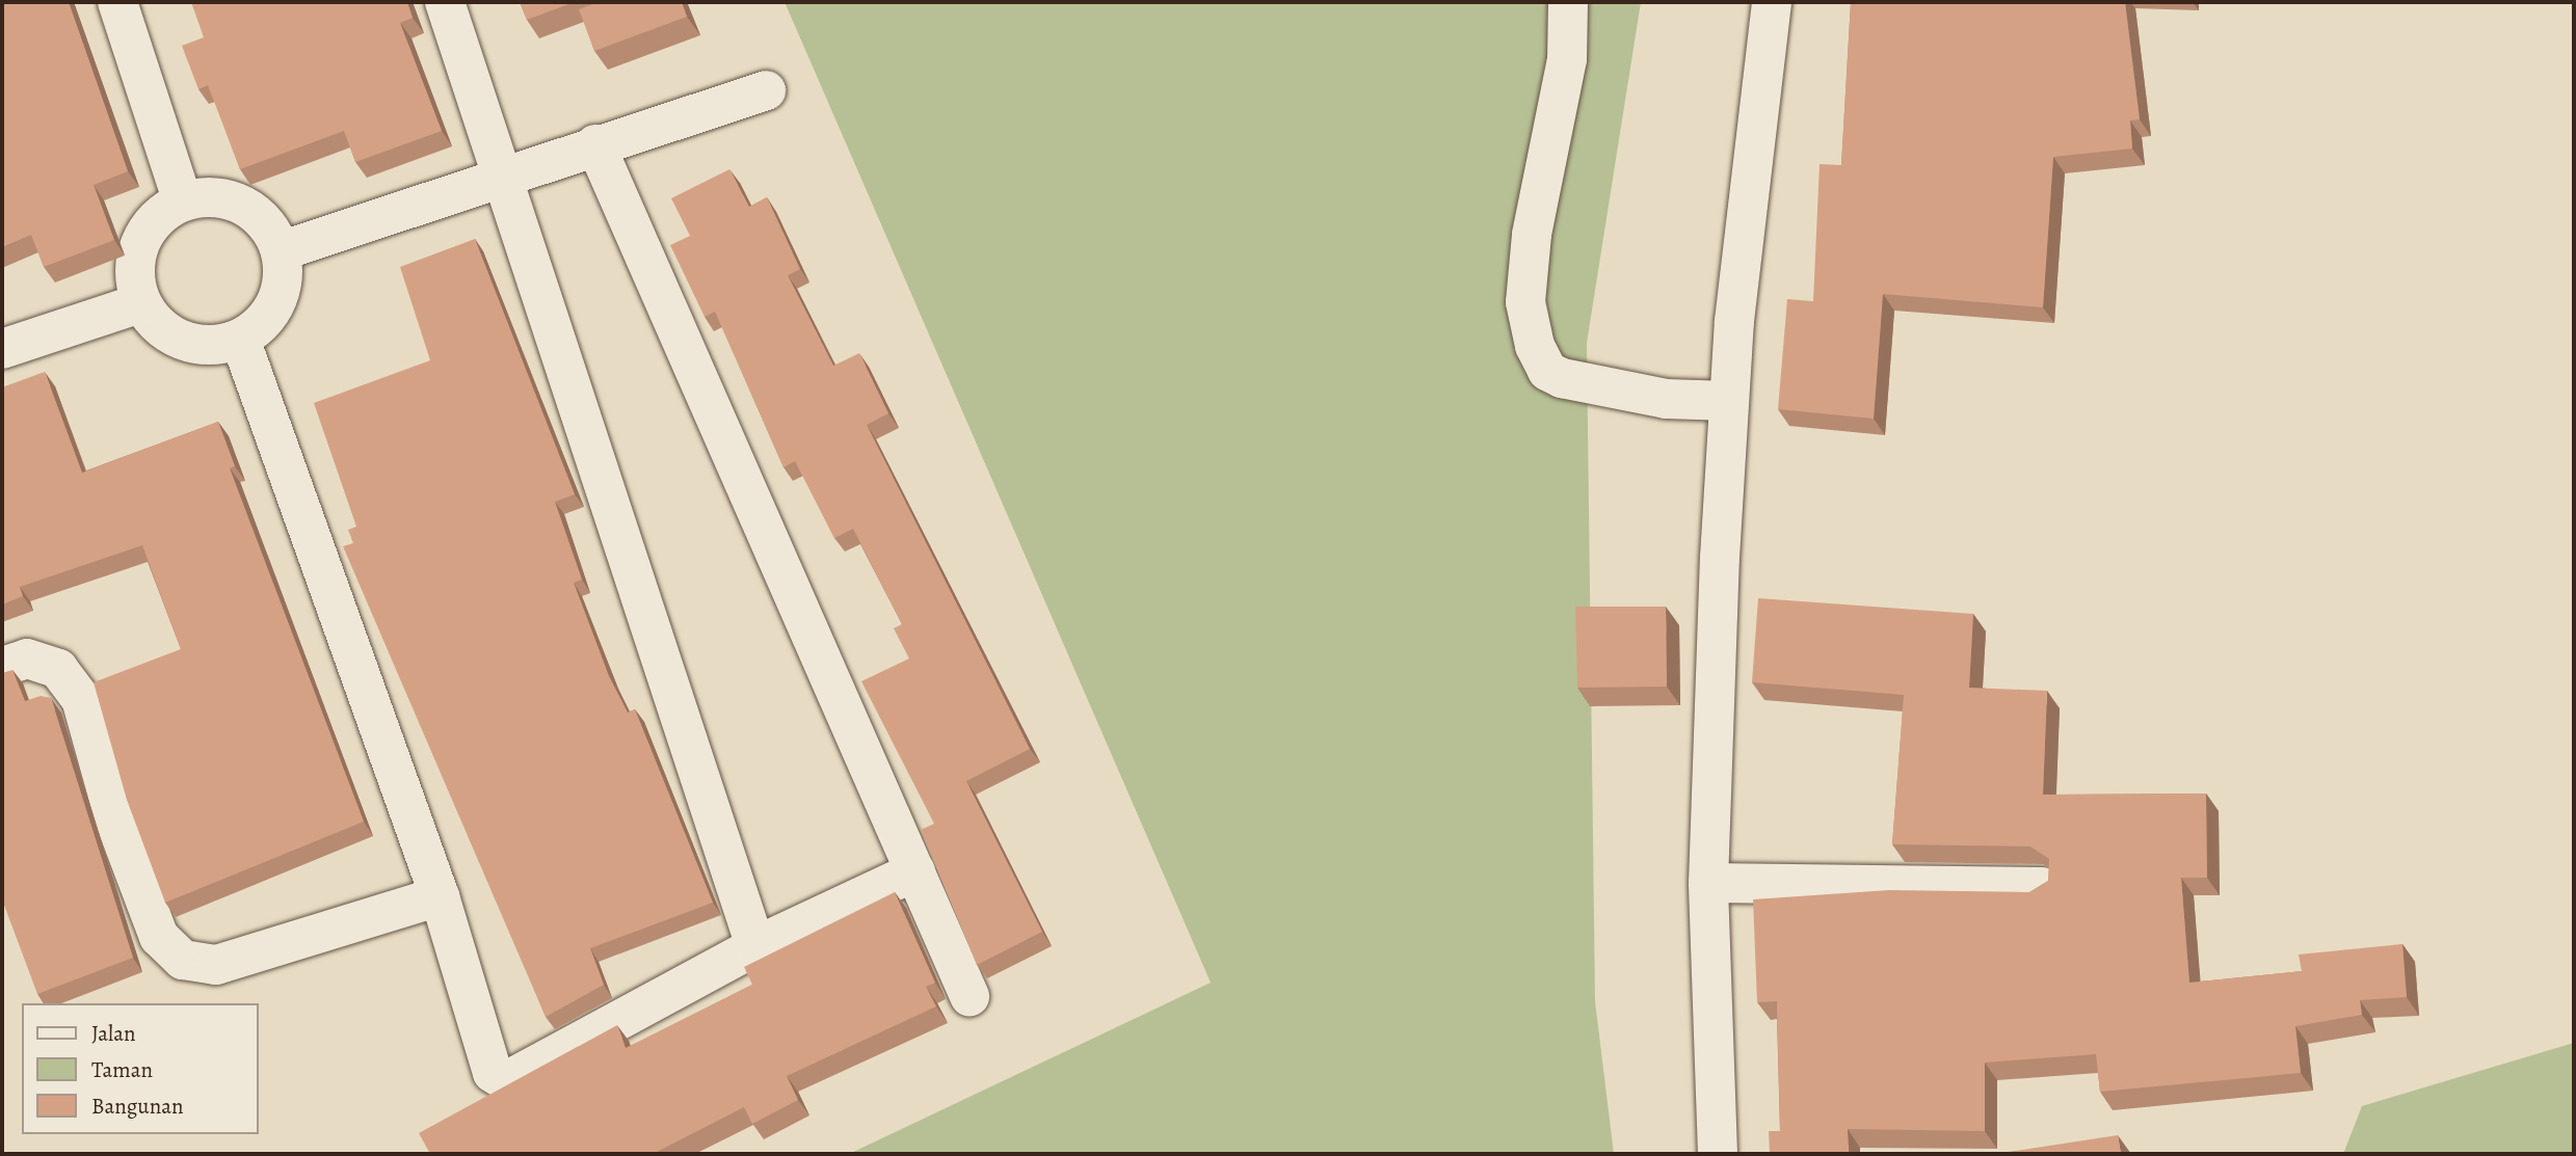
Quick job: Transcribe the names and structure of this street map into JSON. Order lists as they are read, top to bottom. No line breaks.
{"legend":["Jalan","Taman","Bangunan"]}
